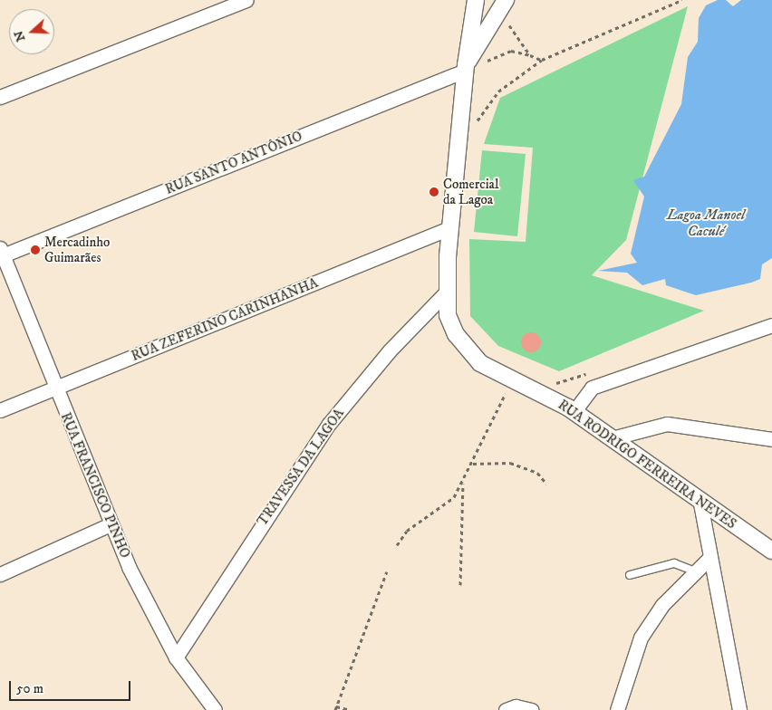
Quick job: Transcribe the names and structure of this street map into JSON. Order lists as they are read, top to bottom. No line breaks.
{"streets":{"street":["RUA SANTO ANTÔNIO","RUA ZEFERINO CARINHANHA","RUA RODRIGO FERREIRA NEVES","TRAVESSA DA LAGOA","RUA FRANCISCO PINHO"]},"crossings":[["RUA SANTO ANTÔNIO","RUA RODRIGO FERREIRA NEVES"],["RUA SANTO ANTÔNIO","RUA FRANCISCO PINHO"],["RUA ZEFERINO CARINHANHA","RUA RODRIGO FERREIRA NEVES"],["RUA ZEFERINO CARINHANHA","RUA FRANCISCO PINHO"],["RUA RODRIGO FERREIRA NEVES","TRAVESSA DA LAGOA"],["TRAVESSA DA LAGOA","RUA FRANCISCO PINHO"]],"water":["Lagoa Manoel Caculé"],"places":["Comercial da Lagoa","Mercadinho Guimarães"],"scale_bar":"50 m","north":"left"}
